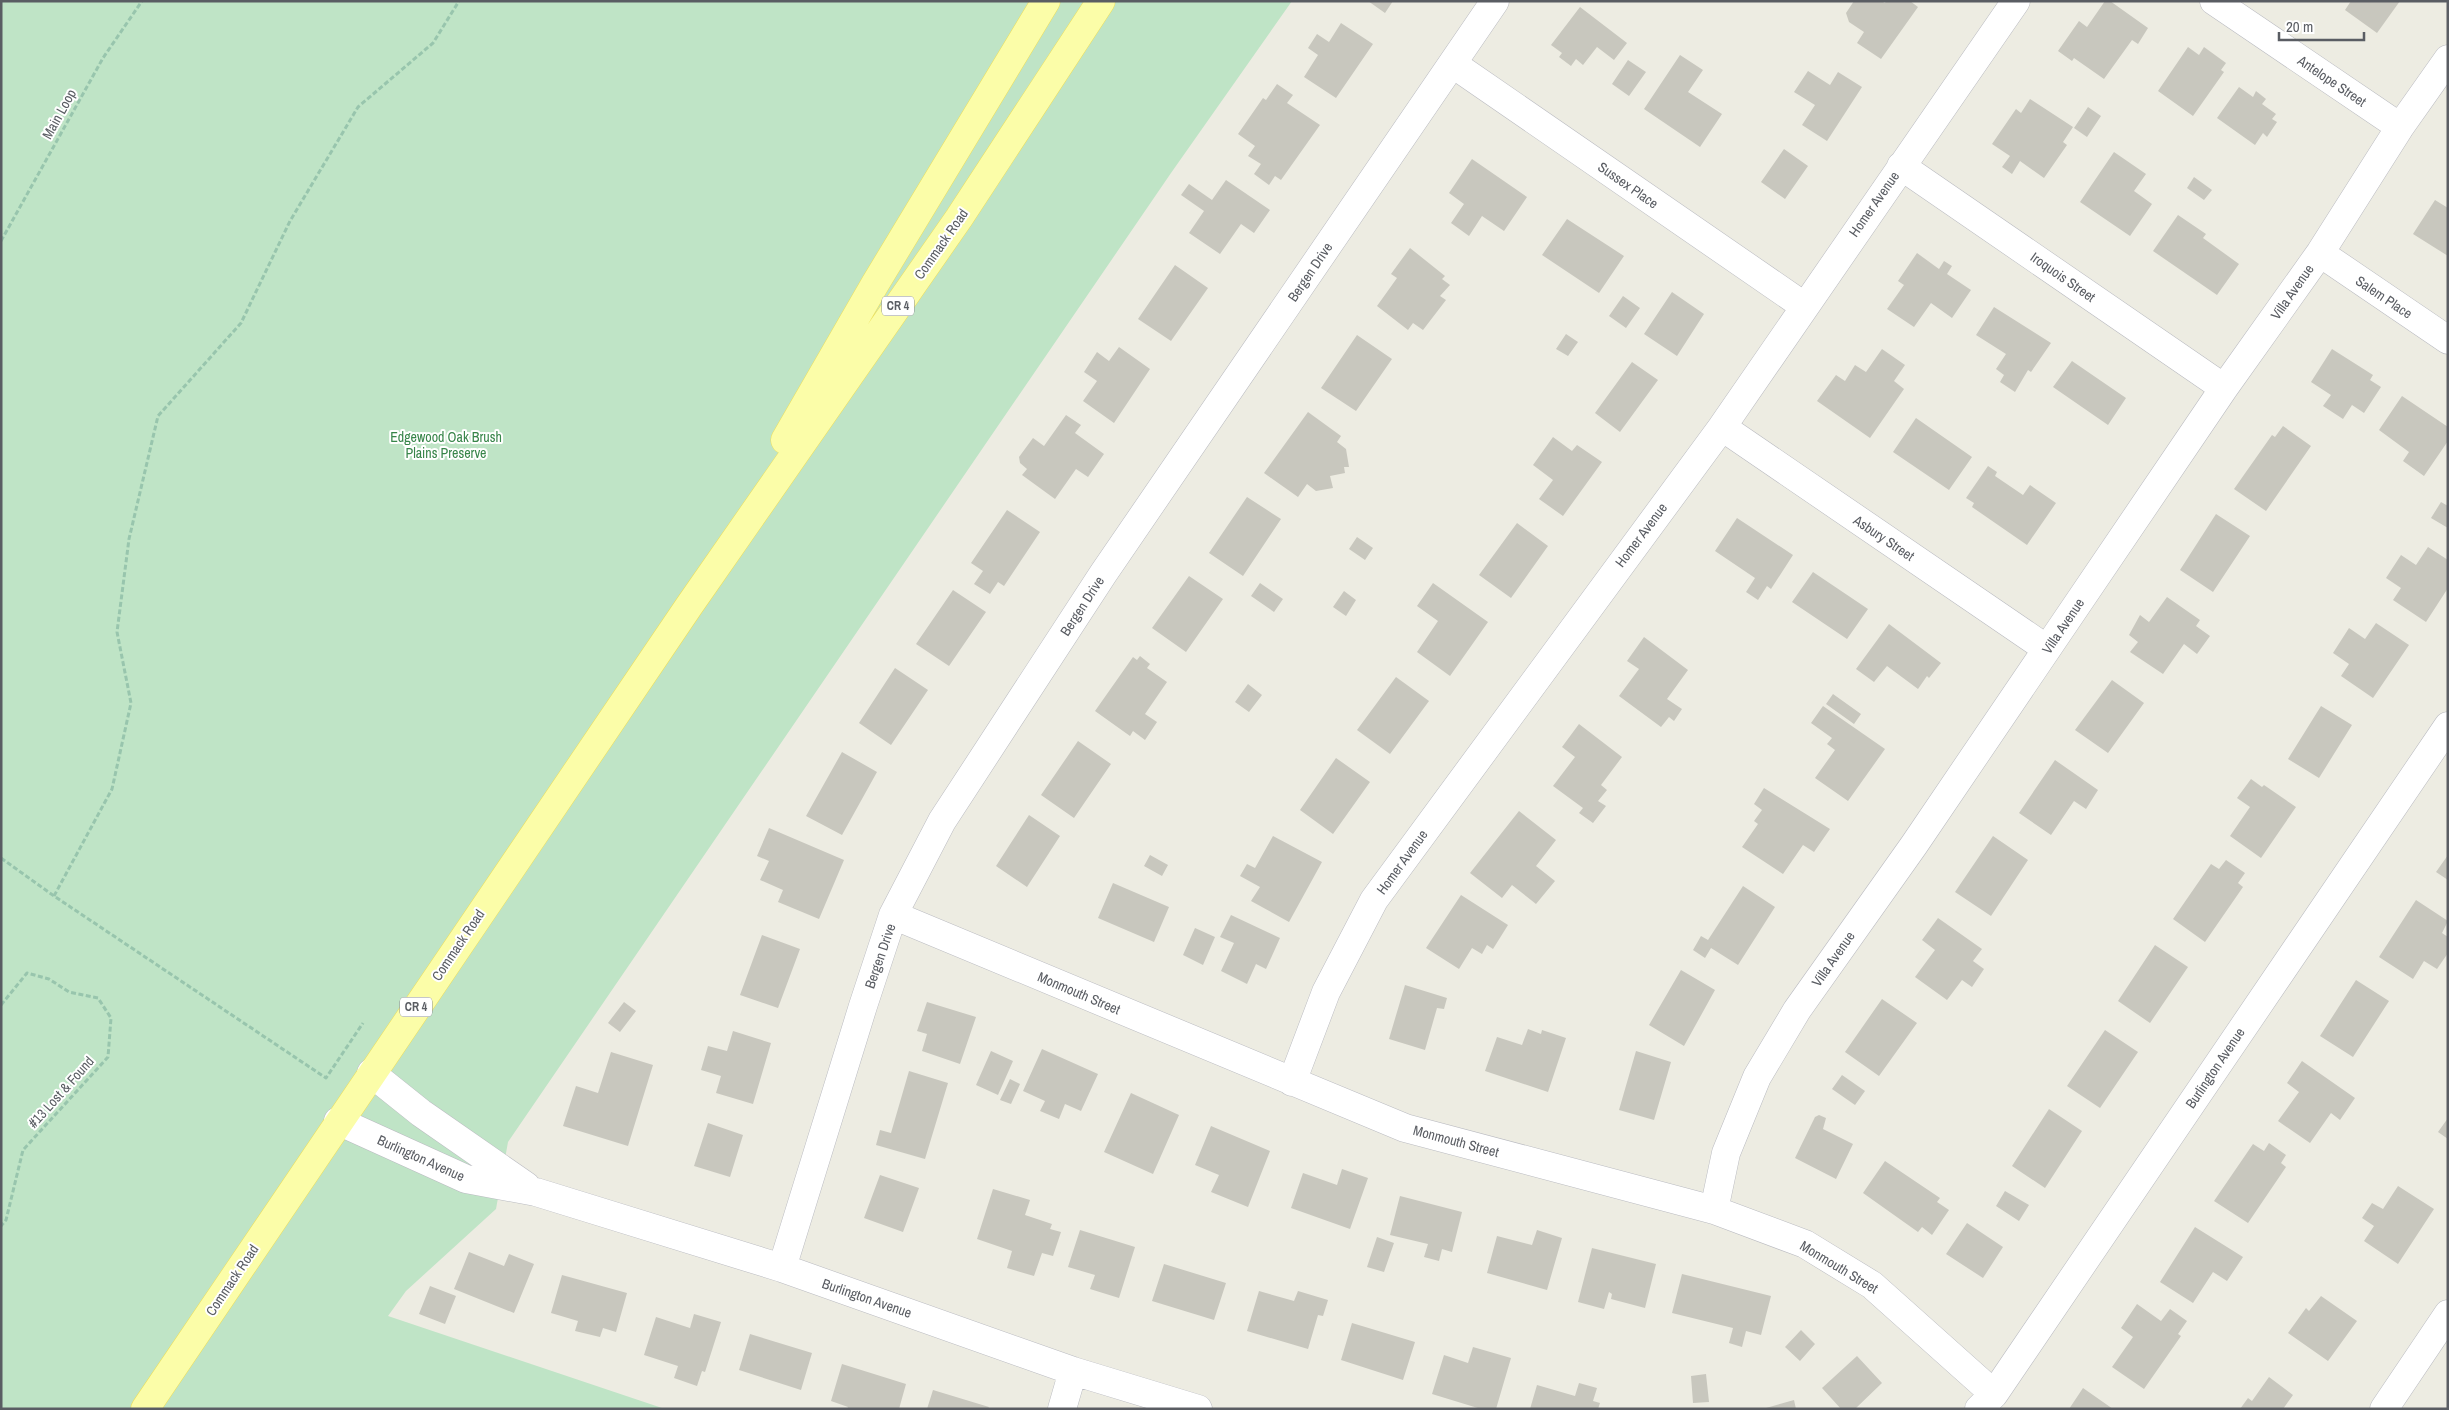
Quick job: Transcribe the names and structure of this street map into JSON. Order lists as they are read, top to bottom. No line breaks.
{"streets":{"main road":["Commack Road","CR 4"],"street":["Antelope Street","Sussex Place","Homer Avenue","Bergen Drive","Iroquois Street","Villa Avenue","Salem Place","Asbury Street","Monmouth Street","Burlington Avenue"],"path":["Main Loop","#13 Lost & Found"]},"crossings":[["Antelope Street","Villa Avenue"],["Sussex Place","Homer Avenue"],["Sussex Place","Bergen Drive"],["Homer Avenue","Iroquois Street"],["Homer Avenue","Asbury Street"],["Homer Avenue","Monmouth Street"],["Commack Road","Burlington Avenue"],["Bergen Drive","Monmouth Street"],["Bergen Drive","Burlington Avenue"],["Iroquois Street","Villa Avenue"],["Villa Avenue","Salem Place"],["Villa Avenue","Asbury Street"],["Villa Avenue","Monmouth Street"],["Monmouth Street","Burlington Avenue"]],"parks":["Edgewood Oak Brush Plains Preserve"],"scale_bar":"20 m"}
